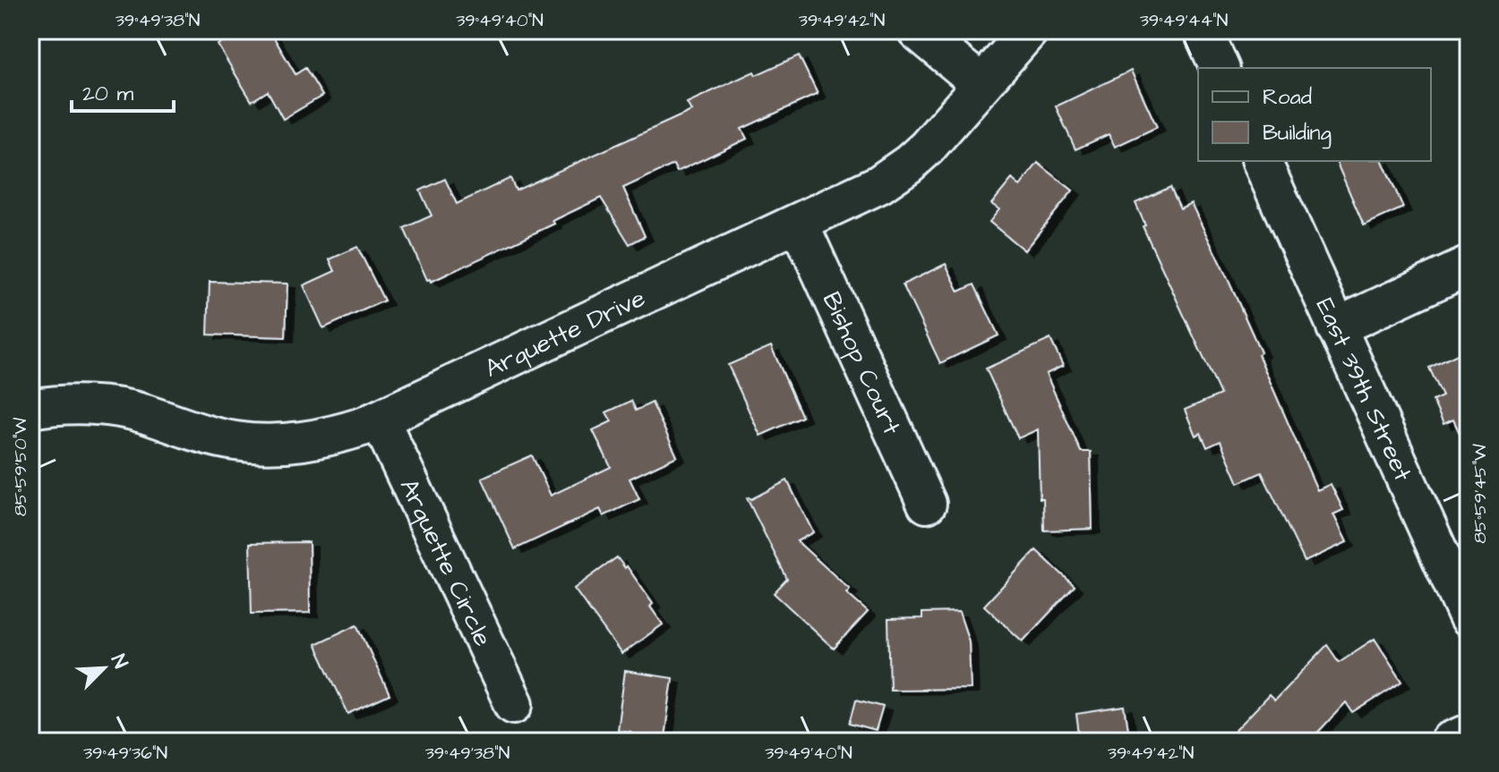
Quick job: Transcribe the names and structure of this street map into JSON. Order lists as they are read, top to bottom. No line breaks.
{"streets":{"street":["Arquette Drive","Bishop Court","East 39th Street","Arquette Circle"]},"crossings":[["Arquette Drive","Bishop Court"],["Arquette Drive","Arquette Circle"]],"legend":["Road","Building"],"scale_bar":"20 m","north":"top right","coordinates":["39°49'38\"N","39°49'40\"N","39°49'42\"N","39°49'44\"N","85°59'50\"W","85°59'45\"W","39°49'36\"N"]}
